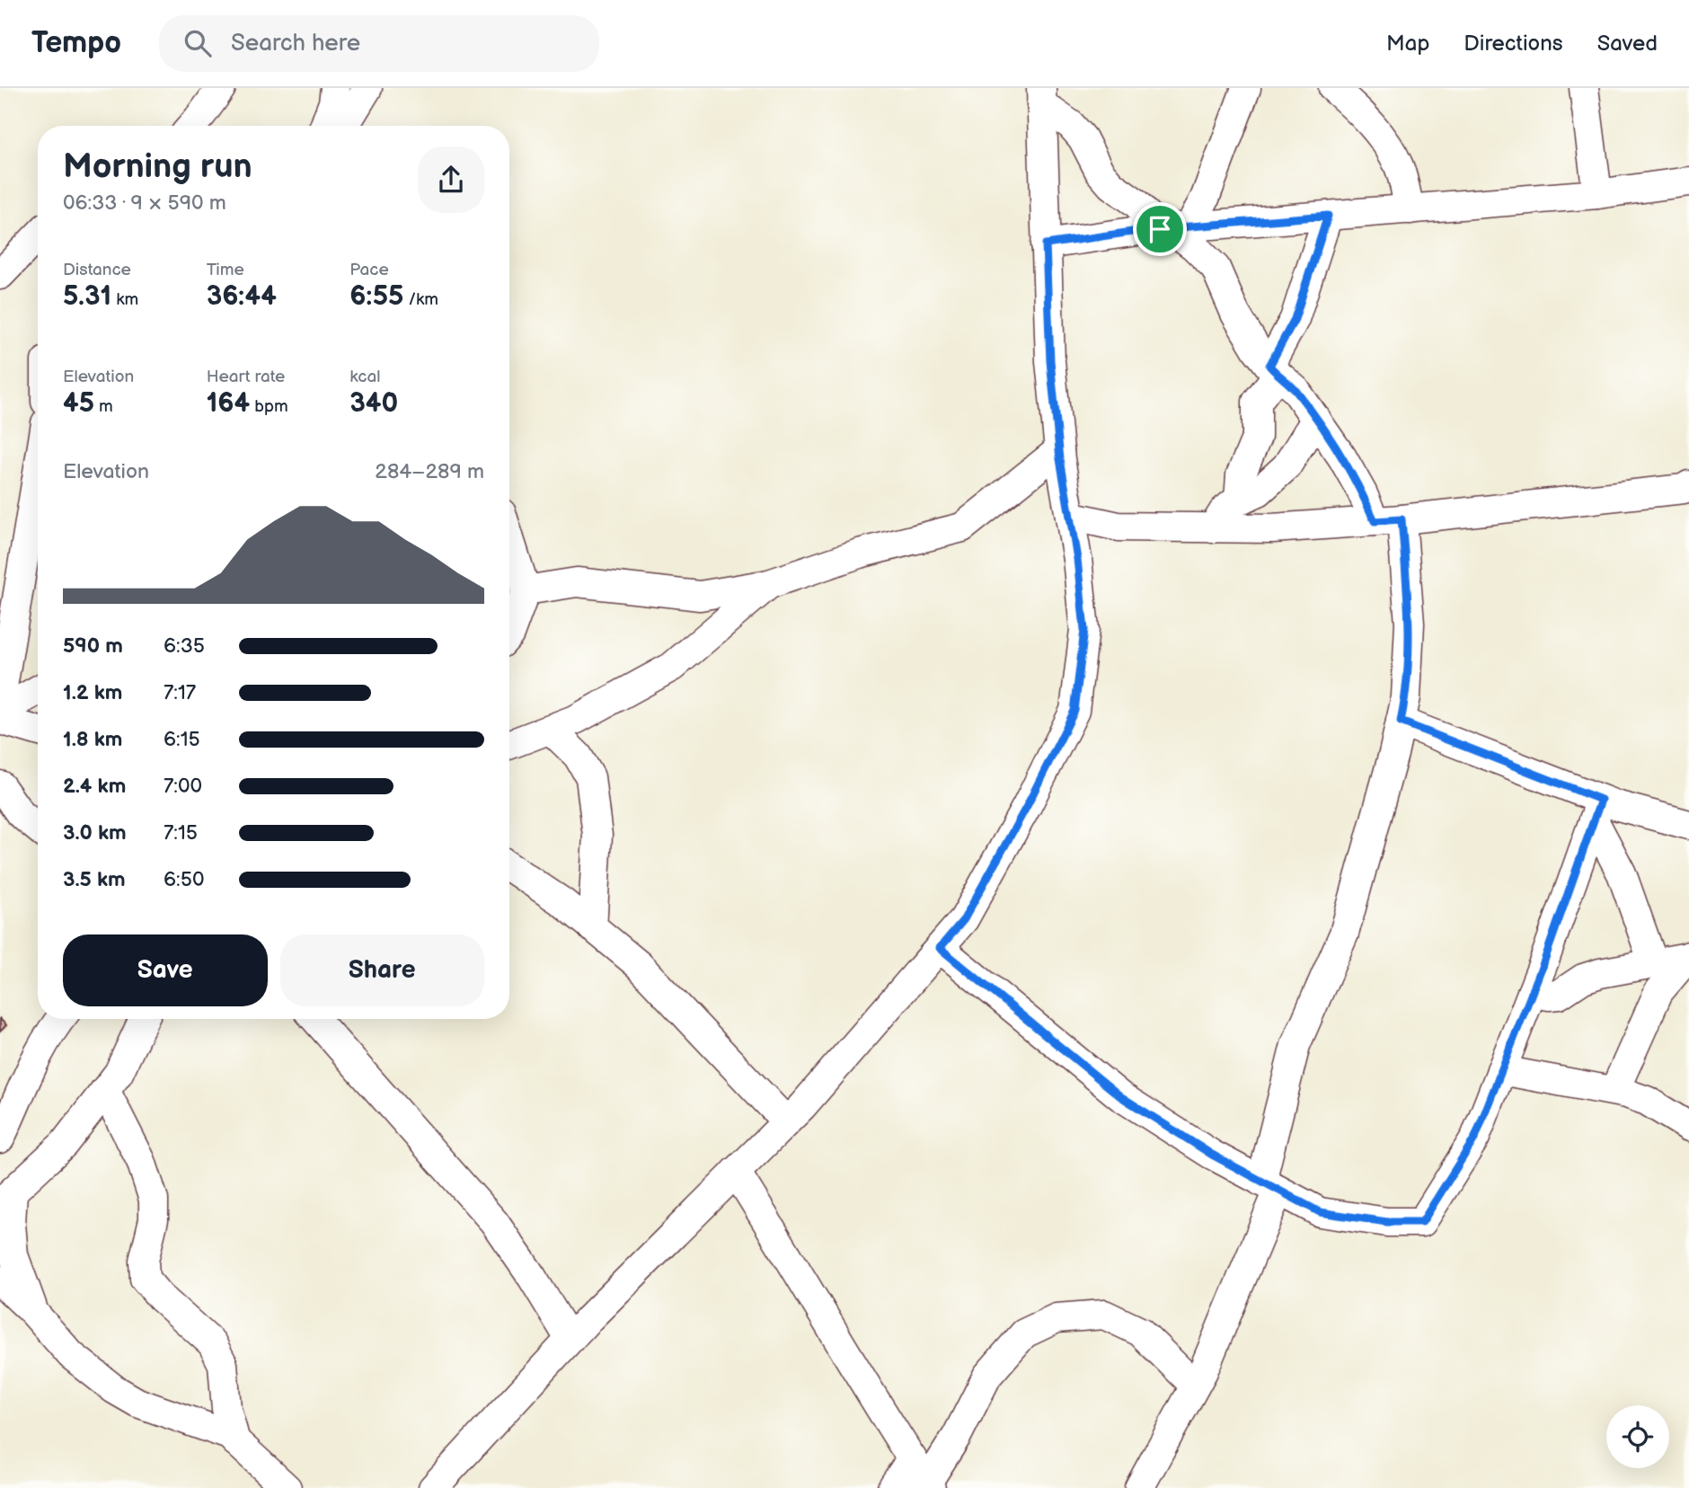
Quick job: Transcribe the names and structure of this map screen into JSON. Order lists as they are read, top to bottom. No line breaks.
{"page":{"header":"Tempo","search":"Search here","nav":["Map","Directions","Saved"],"heading":["Morning run","06:33 · 9 × 590 m"],"stats":[["Distance","5.31 km"],["Time","36:44"],["Pace","6:55 /km"],["Elevation","45 m"],["Heart rate","164 bpm"],["kcal","340"]],"chart":["Elevation","284–289 m"],"list":[{"name":"590 m","note":"6:35"},{"name":"1.2 km","note":"7:17"},{"name":"1.8 km","note":"6:15"},{"name":"2.4 km","note":"7:00"},{"name":"3.0 km","note":"7:15"},{"name":"3.5 km","note":"6:50"}],"buttons":["Save","Share"]}}
